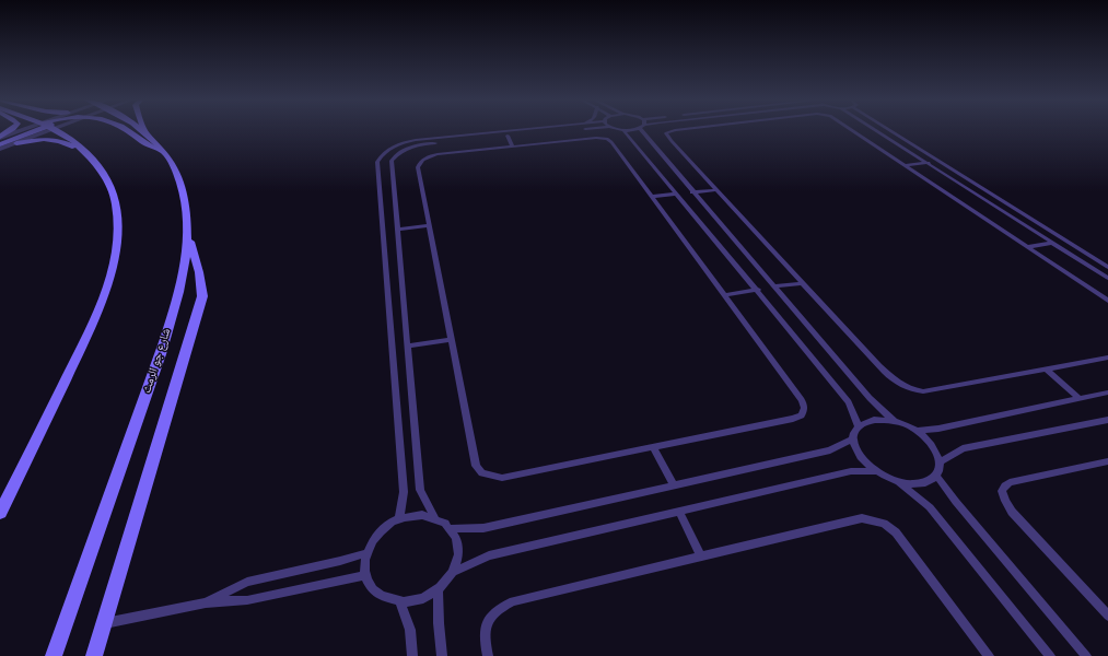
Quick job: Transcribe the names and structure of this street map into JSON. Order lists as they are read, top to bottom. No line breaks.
{"streets":{"main road":["شارع جو الرمث"]}}
